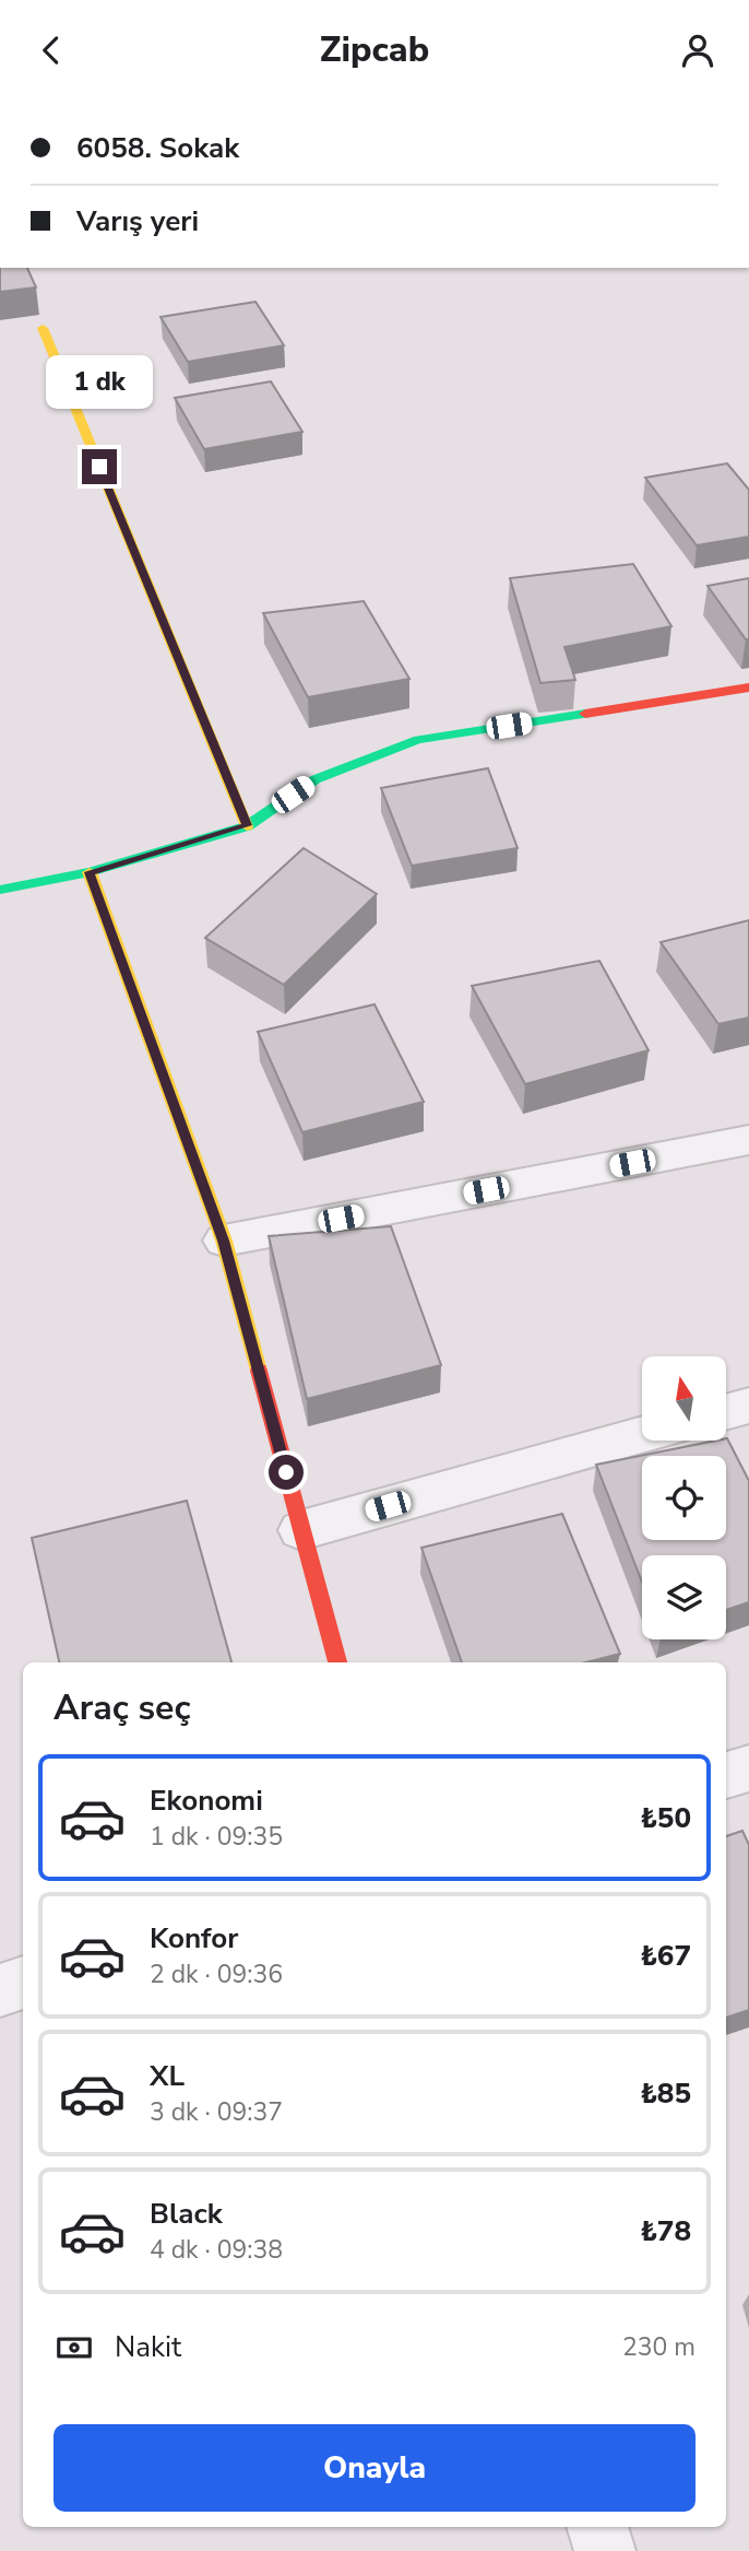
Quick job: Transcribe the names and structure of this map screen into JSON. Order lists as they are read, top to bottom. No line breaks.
{"north":"top","page":{"header":"Zipcab","banner":["6058. Sokak","Varış yeri"],"bubble":"1 dk","heading":"Araç seç","list":[{"name":"Ekonomi","note":"1 dk · 09:35","value":"₺50"},{"name":"Konfor","note":"2 dk · 09:36","value":"₺67"},{"name":"XL","note":"3 dk · 09:37","value":"₺85"},{"name":"Black","note":"4 dk · 09:38","value":"₺78"}],"pay":["Nakit","230 m"],"buttons":"Onayla"}}
